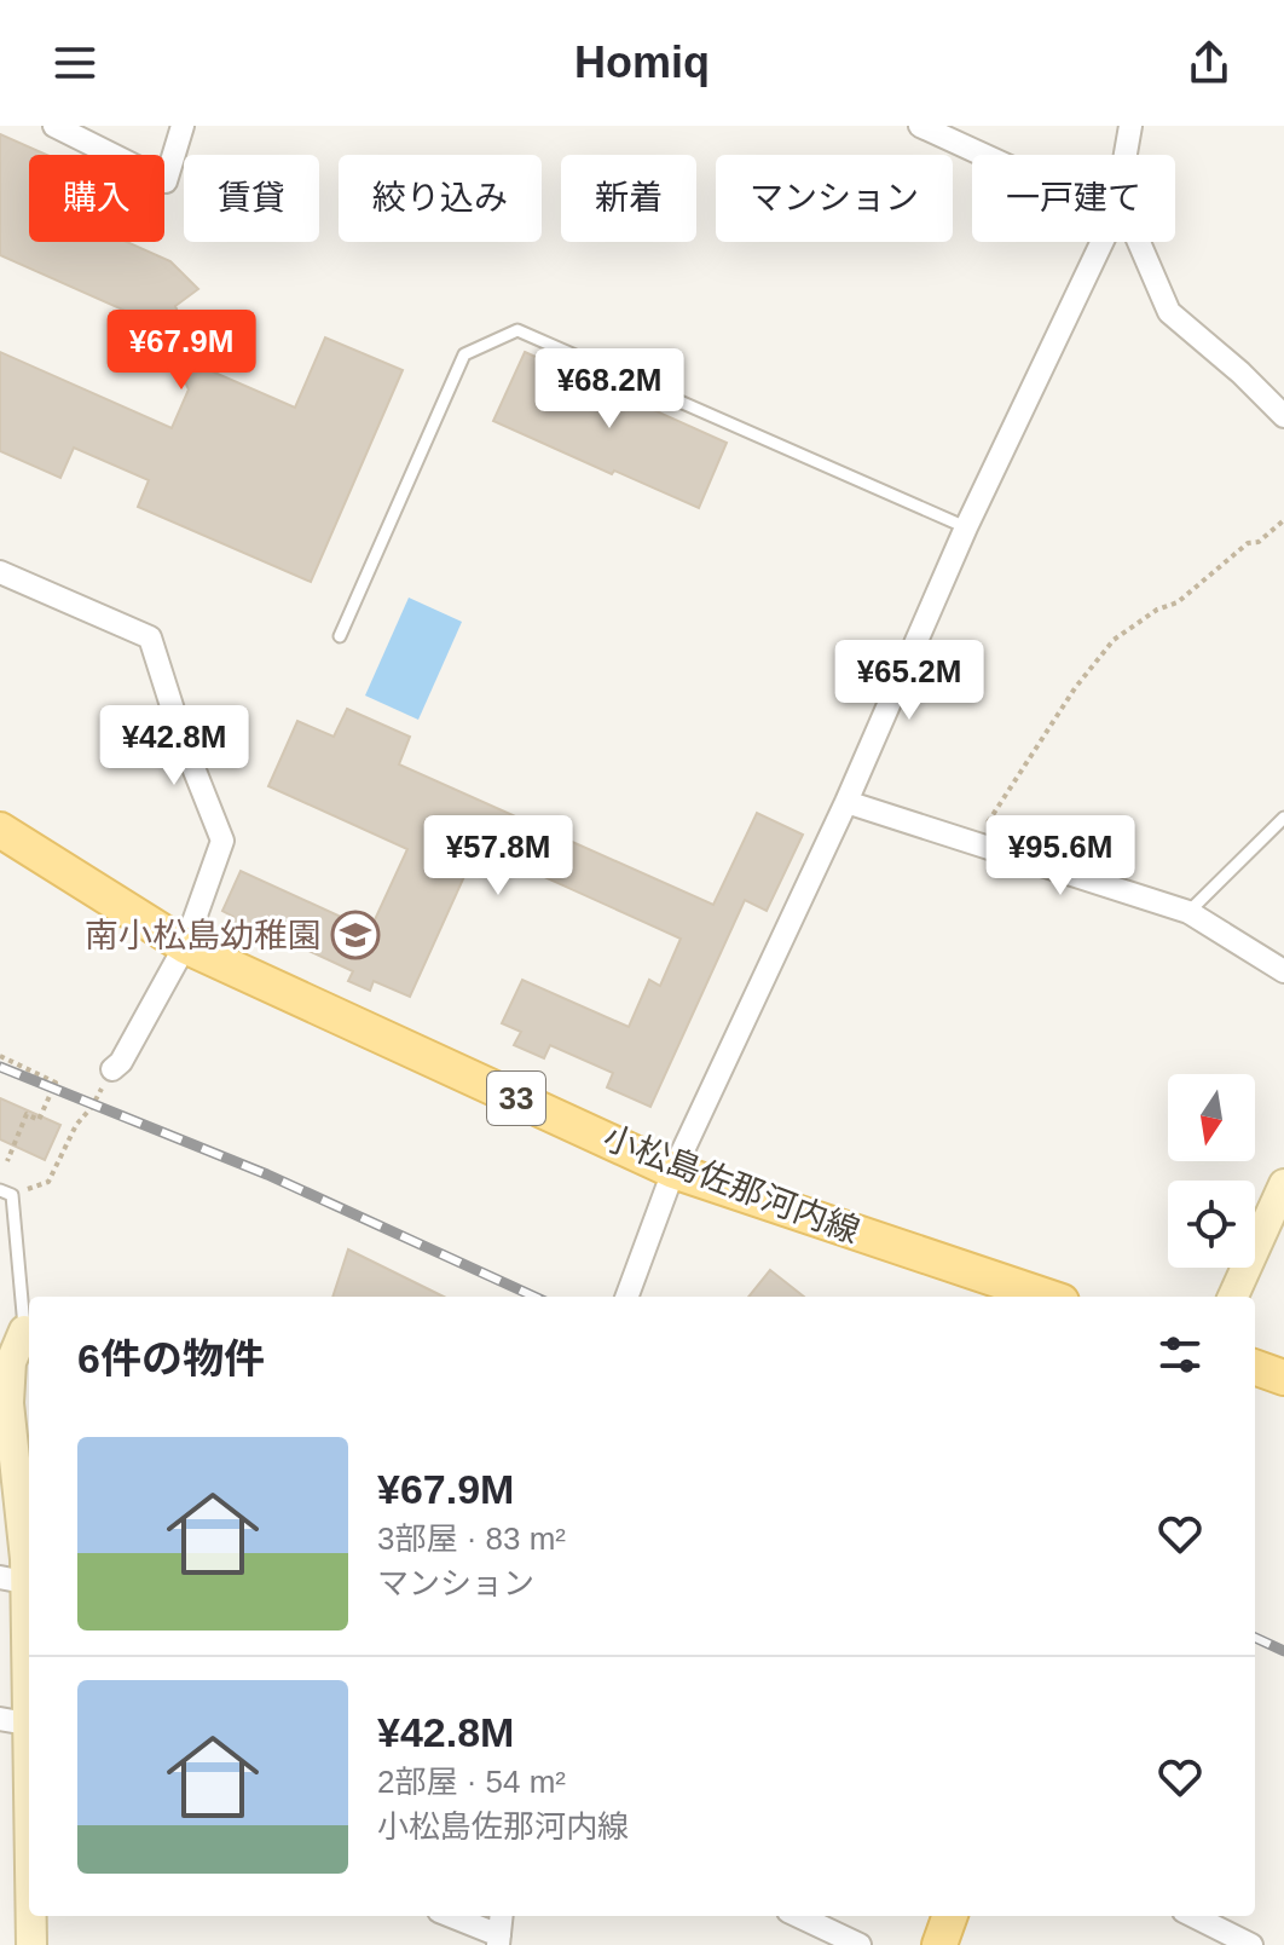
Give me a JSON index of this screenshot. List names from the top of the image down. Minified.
{"streets":{"main road":["33","小松島佐那河内線"]},"places":{"school or university":["南小松島幼稚園"]},"north":"bottom","page":{"header":"Homiq","chip":["購入","賃貸","絞り込み","新着","マンション","一戸建て"],"price":["¥67.9M","¥68.2M","¥65.2M","¥42.8M","¥57.8M","¥95.6M"],"heading":"6件の物件","list":[{"name":"¥67.9M","note":"3部屋 · 83 m² · マンション"},{"name":"¥42.8M","note":"2部屋 · 54 m² · 小松島佐那河内線"}]}}
